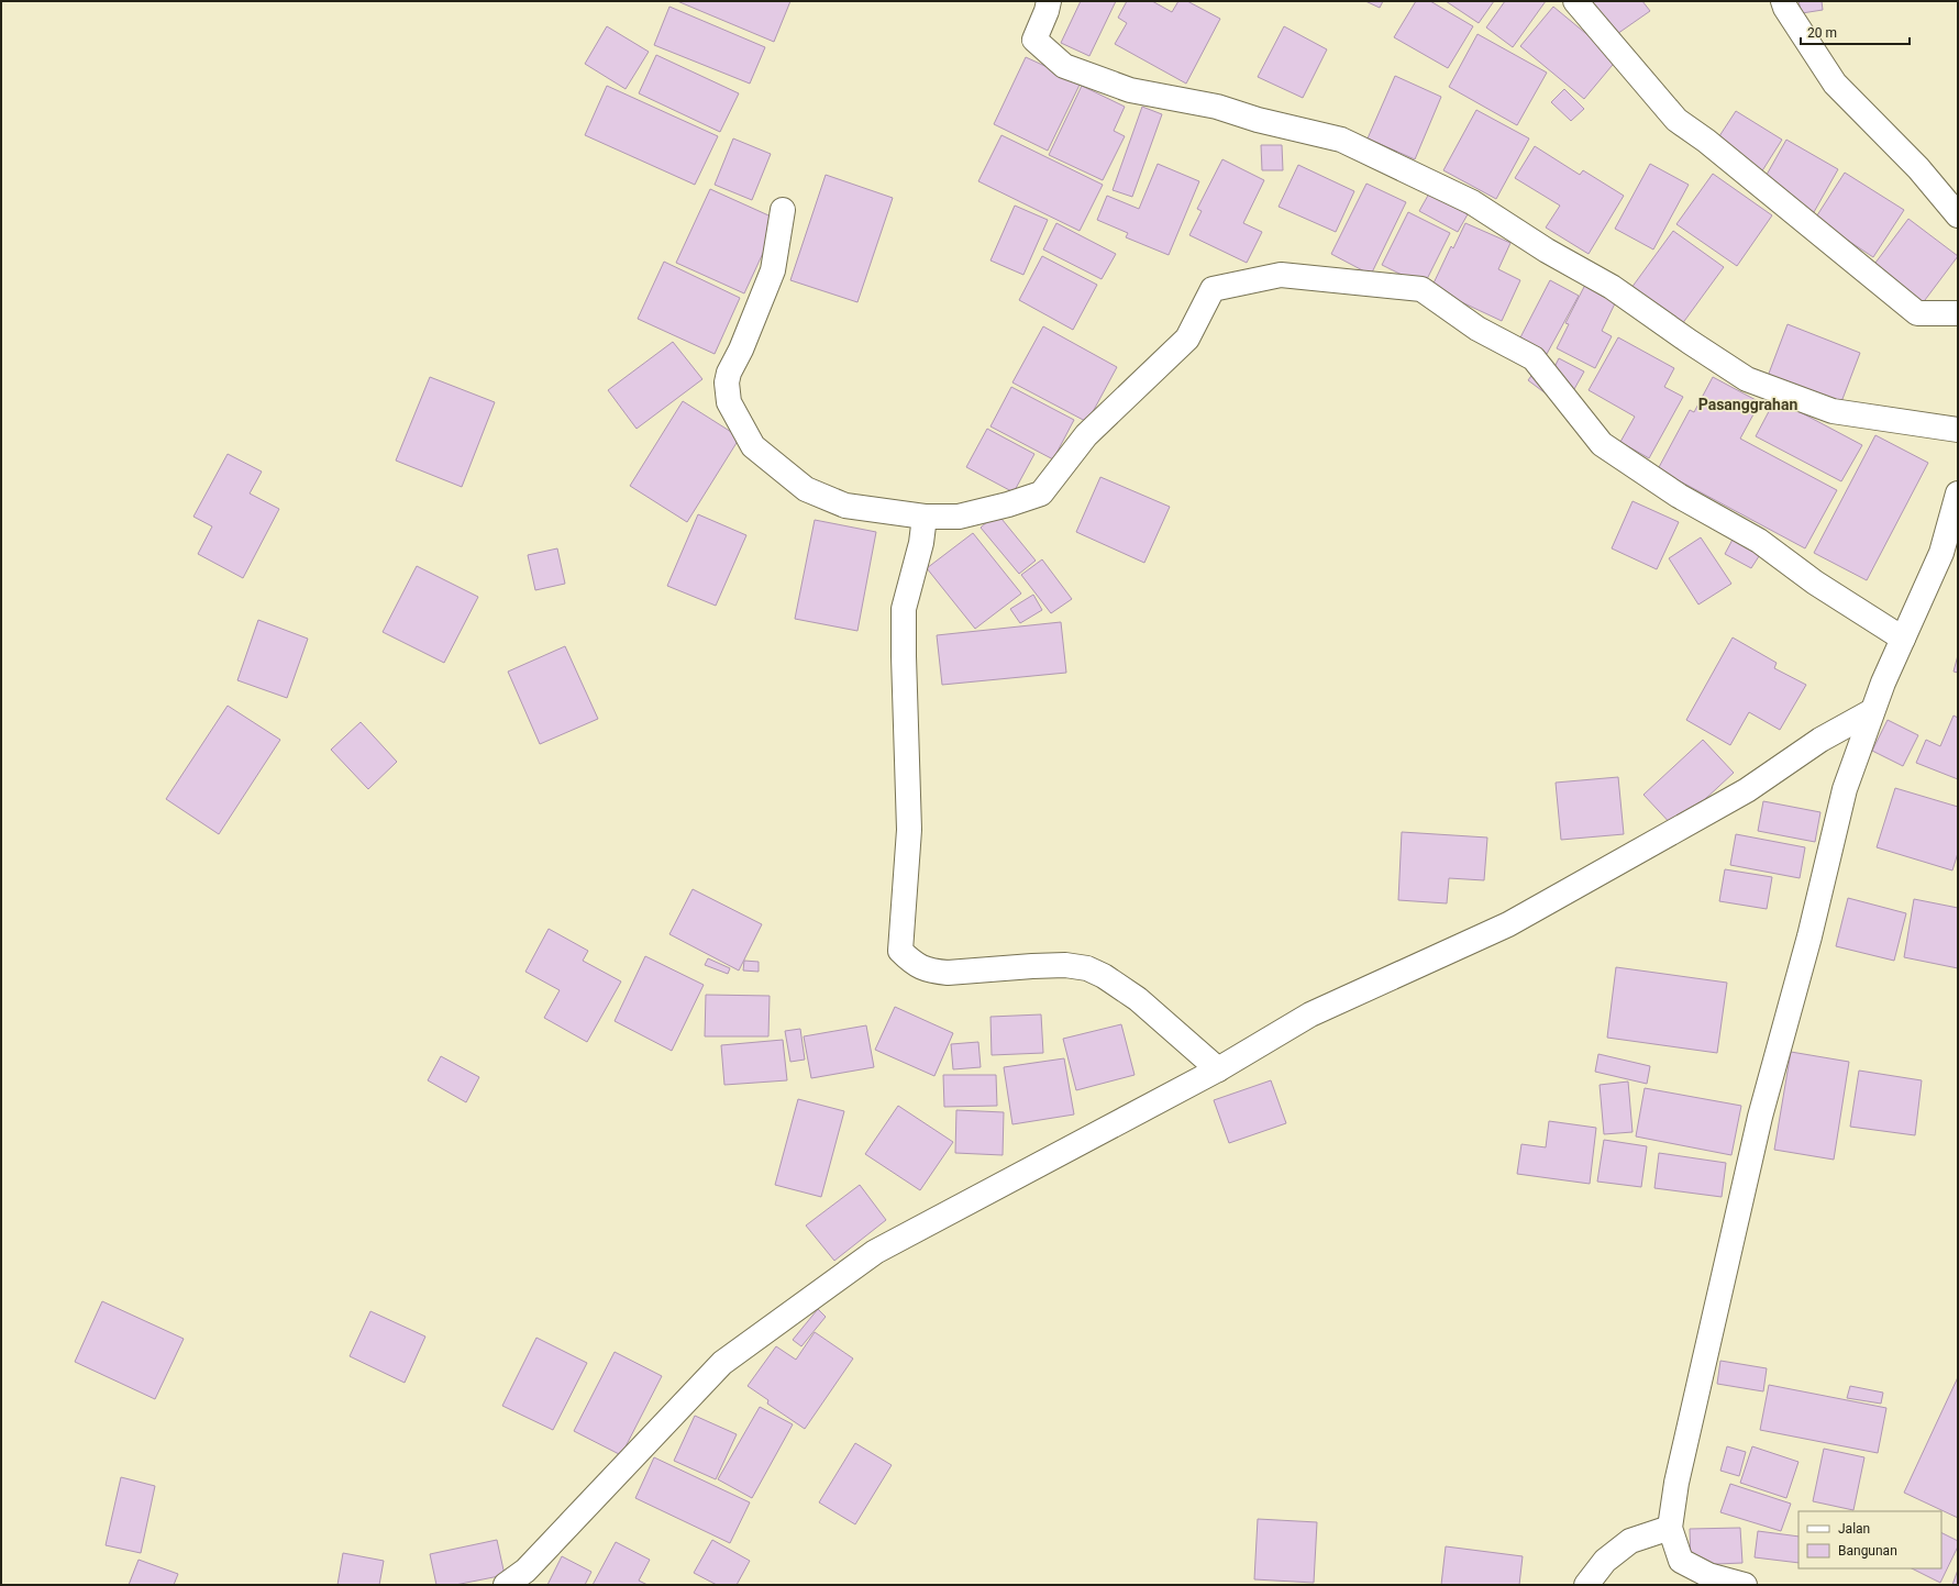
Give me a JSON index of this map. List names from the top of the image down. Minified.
{"districts":["Pasanggrahan"],"legend":["Jalan","Bangunan"],"scale_bar":"20 m"}
